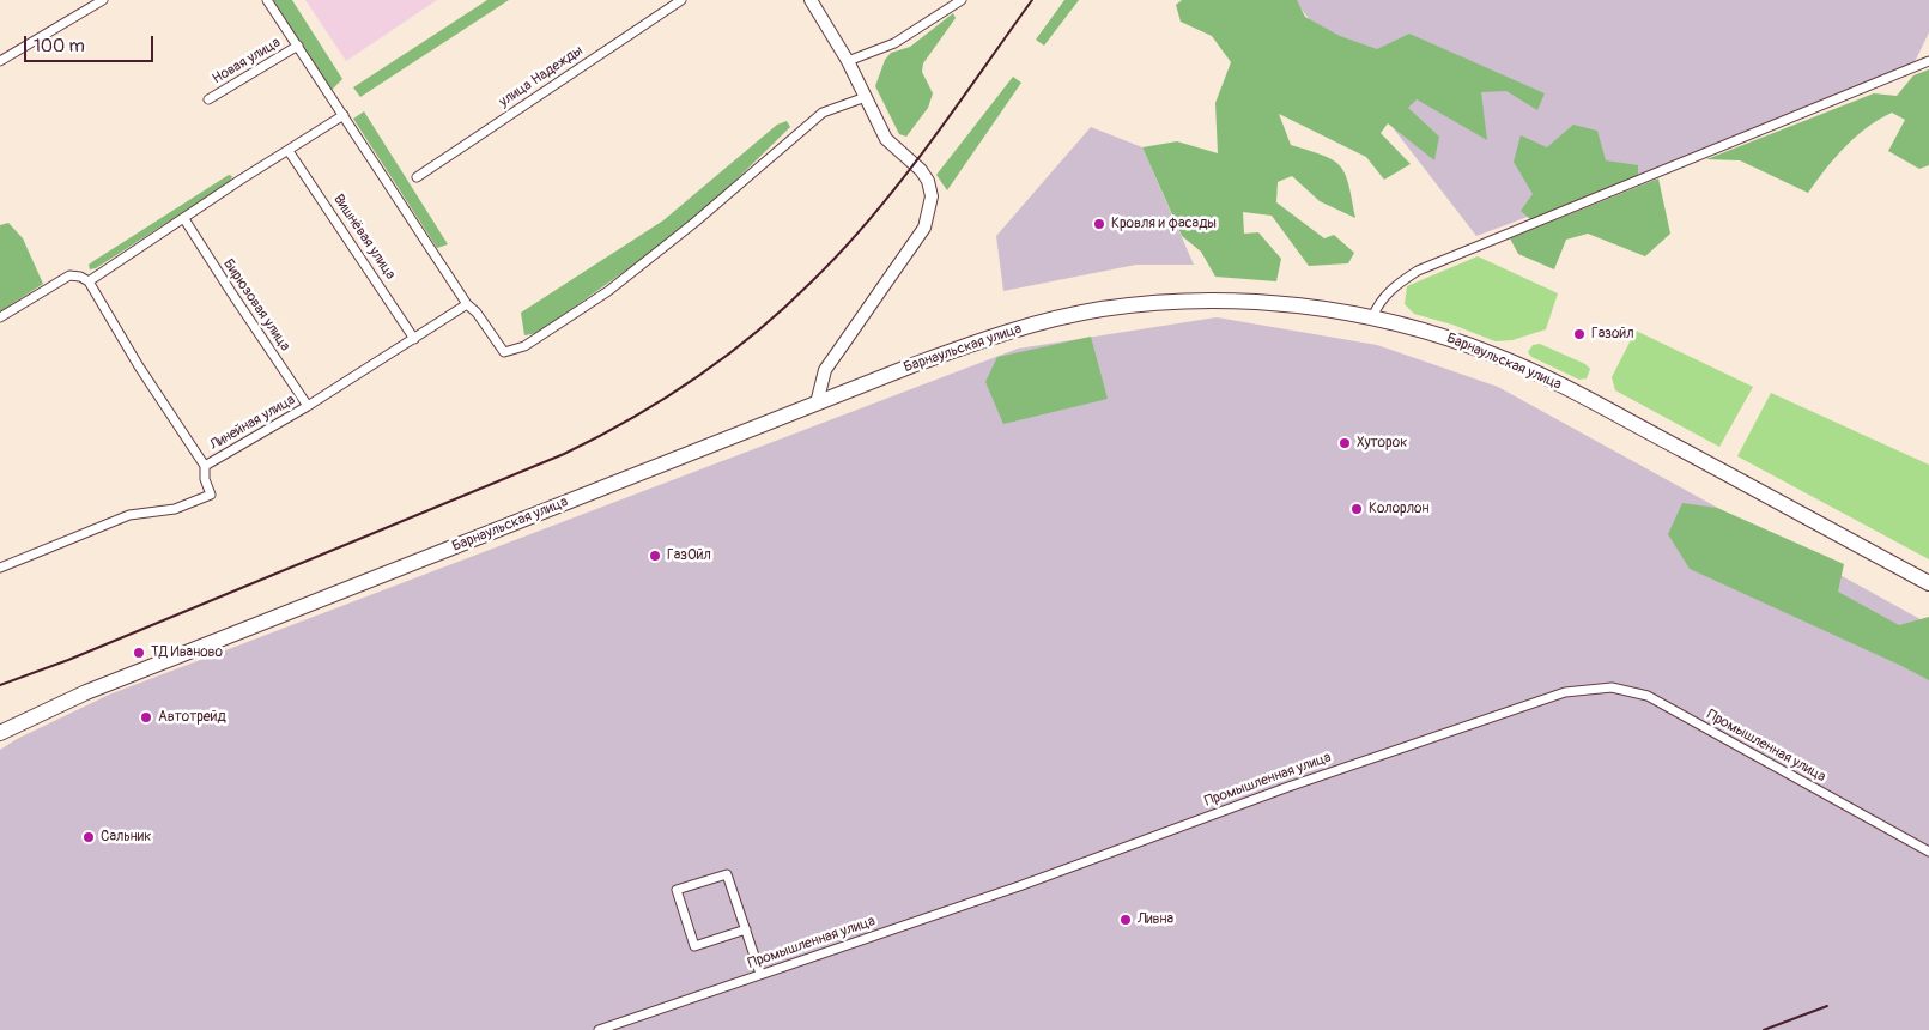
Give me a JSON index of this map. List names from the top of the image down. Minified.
{"streets":{"highway":["Барнаульская улица"],"street":["Новая улица","улица Надежды","Вишнёвая улица","Бирюзовая улица","Линейная улица","Промышленная улица"]},"crossings":[["Вишнёвая улица","Линейная улица"],["Бирюзовая улица","Линейная улица"]],"places":["Кровля и фасады","Газойл","Хуторок","Колорлон","ГазОйл","ТД Иваново","Автотрейд","Сальник","Ливна"],"scale_bar":"100 m"}
